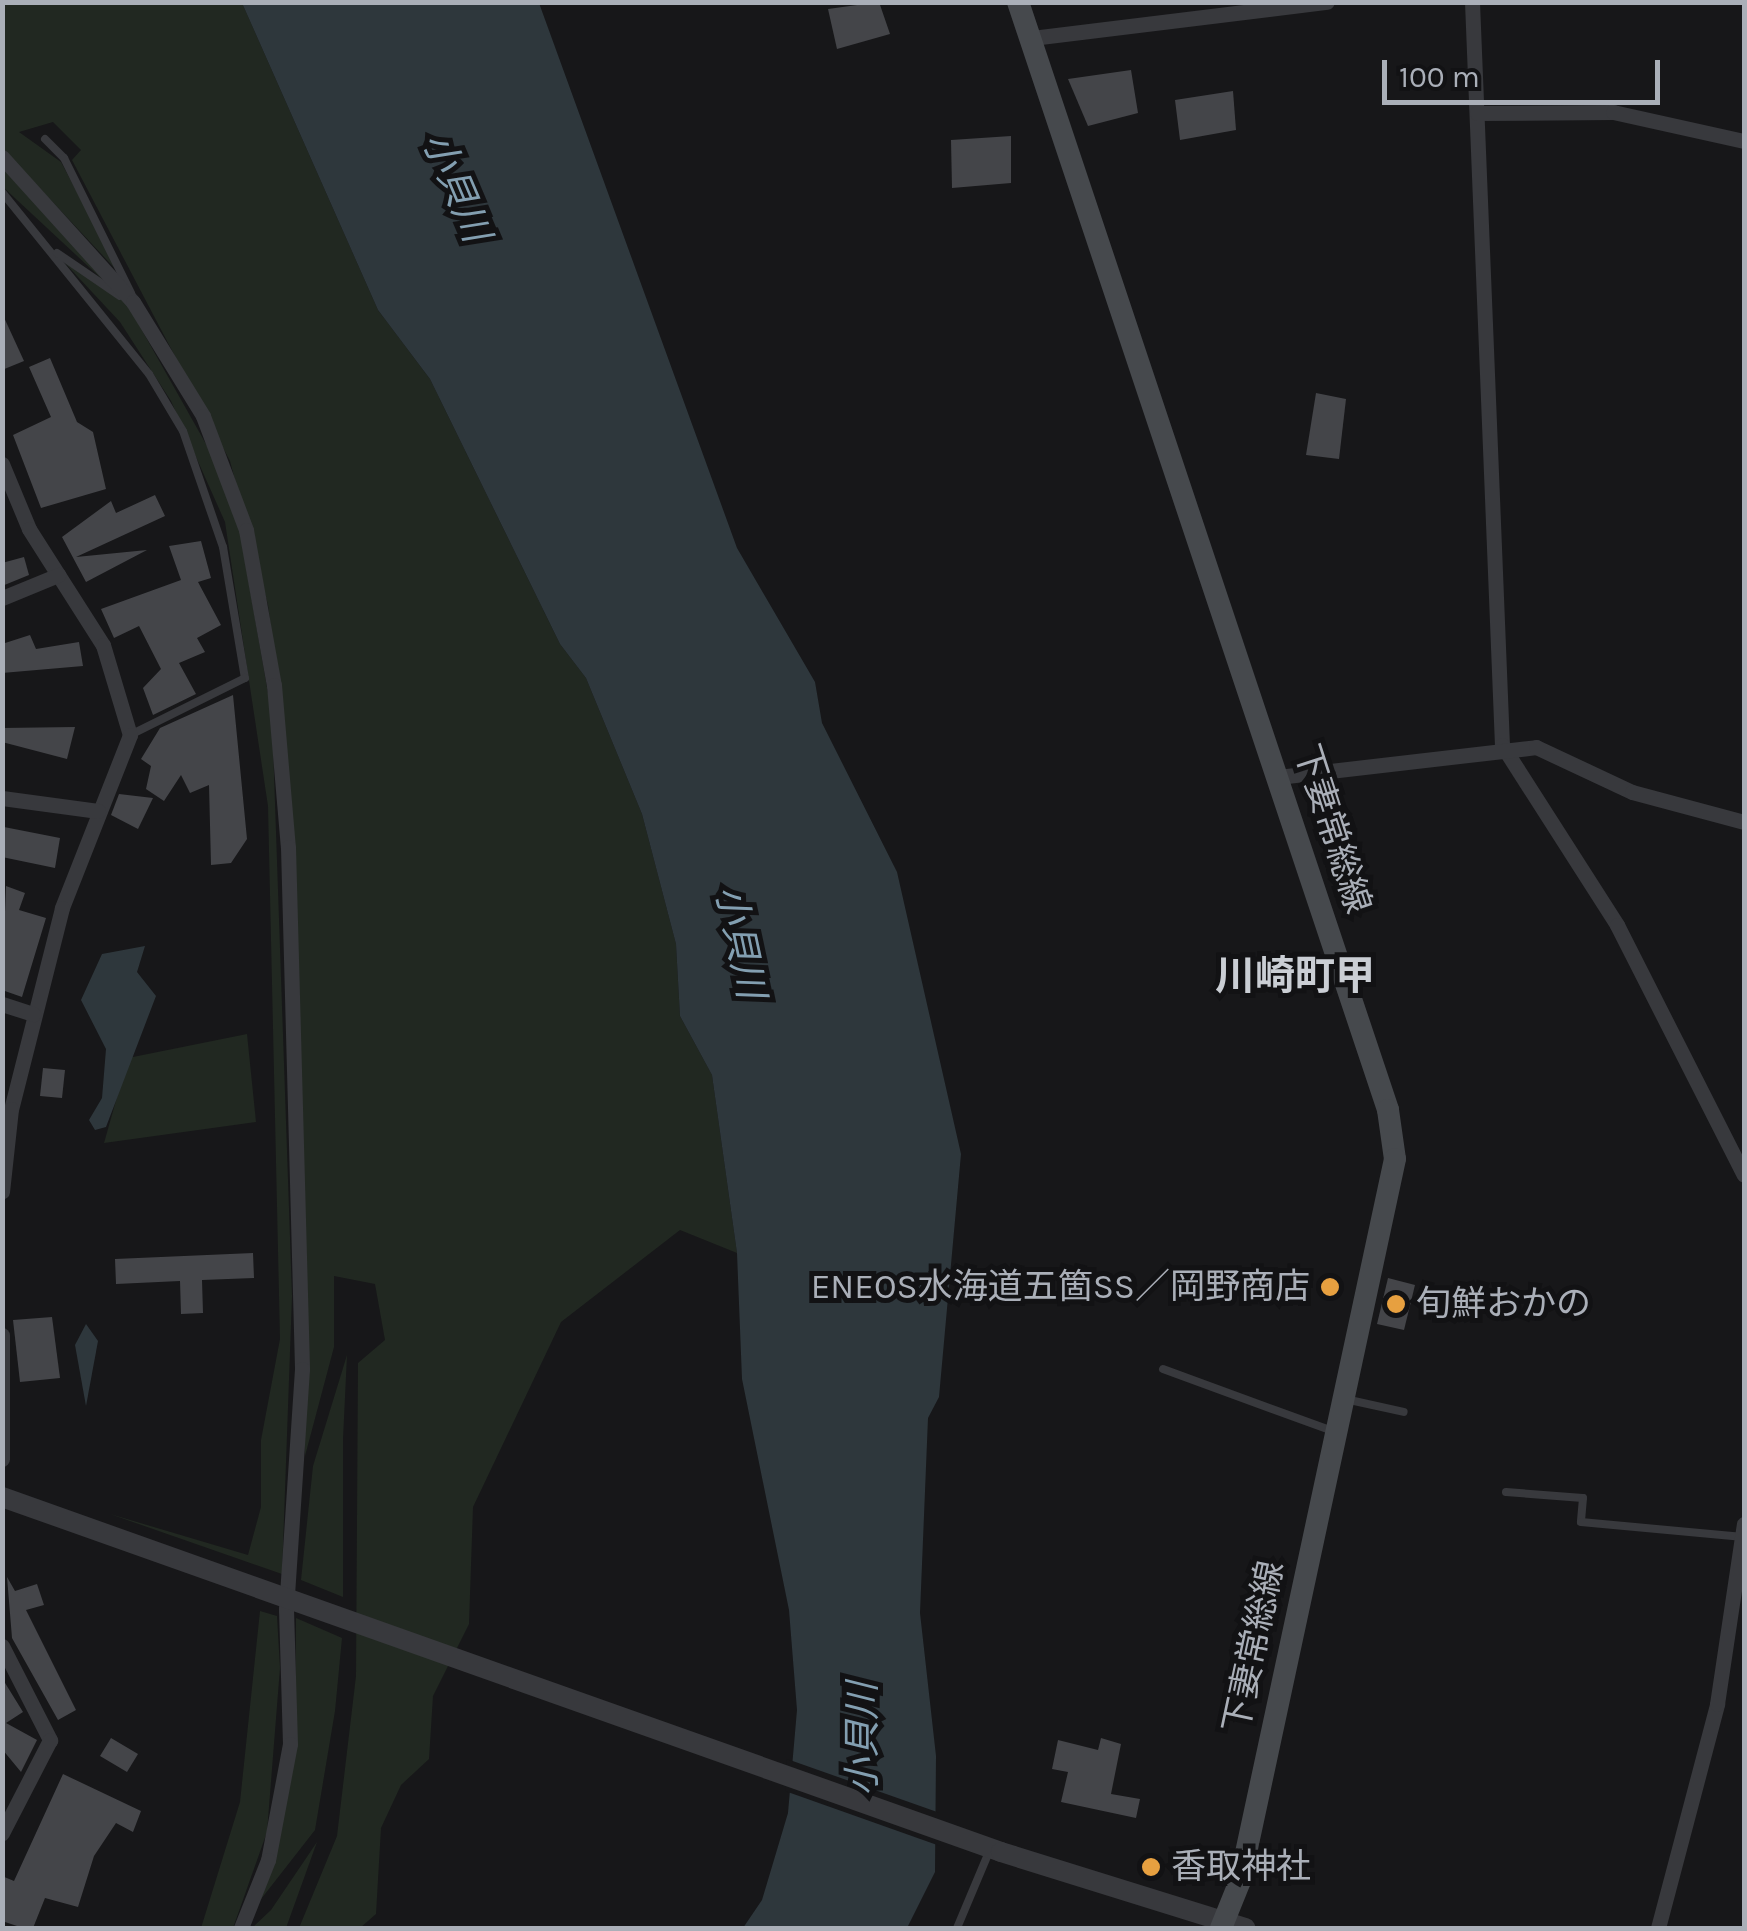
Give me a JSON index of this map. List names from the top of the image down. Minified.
{"streets":{"main road":["下妻常総線"]},"districts":["川崎町甲"],"water":["小貝川"],"places":["ENEOS水海道五箇SS／岡野商店","旬鮮おかの","香取神社"],"scale_bar":"100 m"}
